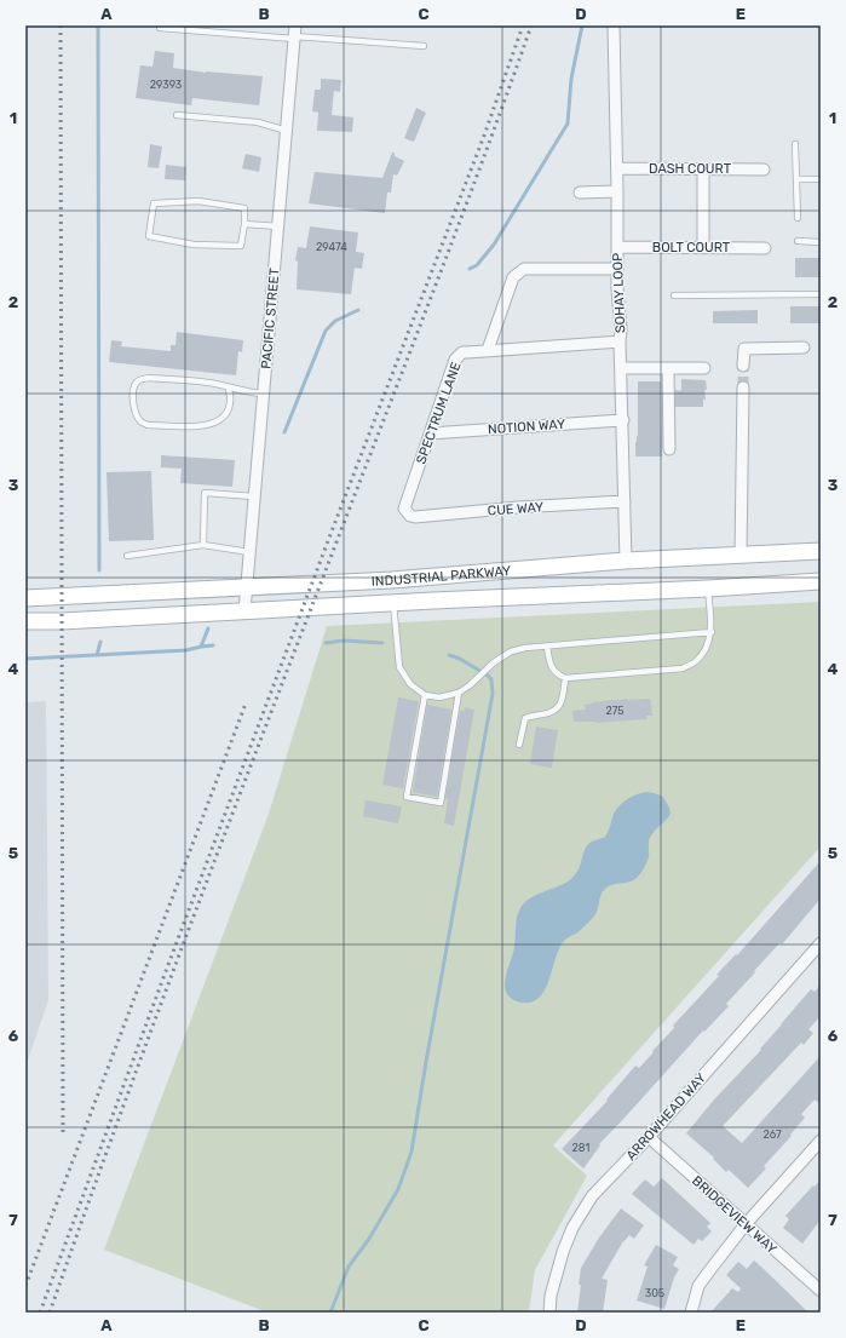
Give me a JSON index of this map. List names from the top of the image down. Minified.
{"streets":{"main road":["INDUSTRIAL PARKWAY"],"street":["DASH COURT","BOLT COURT","SOHAY LOOP","PACIFIC STREET","SPECTRUM LANE","NOTION WAY","CUE WAY","ARROWHEAD WAY","BRIDGEVIEW WAY"]},"crossings":[["DASH COURT","SOHAY LOOP"],["BOLT COURT","SOHAY LOOP"],["SOHAY LOOP","SPECTRUM LANE"],["SOHAY LOOP","NOTION WAY"],["SOHAY LOOP","CUE WAY"],["SOHAY LOOP","INDUSTRIAL PARKWAY"],["PACIFIC STREET","INDUSTRIAL PARKWAY"],["SPECTRUM LANE","NOTION WAY"],["SPECTRUM LANE","CUE WAY"],["ARROWHEAD WAY","BRIDGEVIEW WAY"]],"house_numbers":["29393","29474","275","267","281","305"],"grid":{"columns":["A","B","C","D","E"],"rows":["1","2","3","4","5","6","7"]}}
